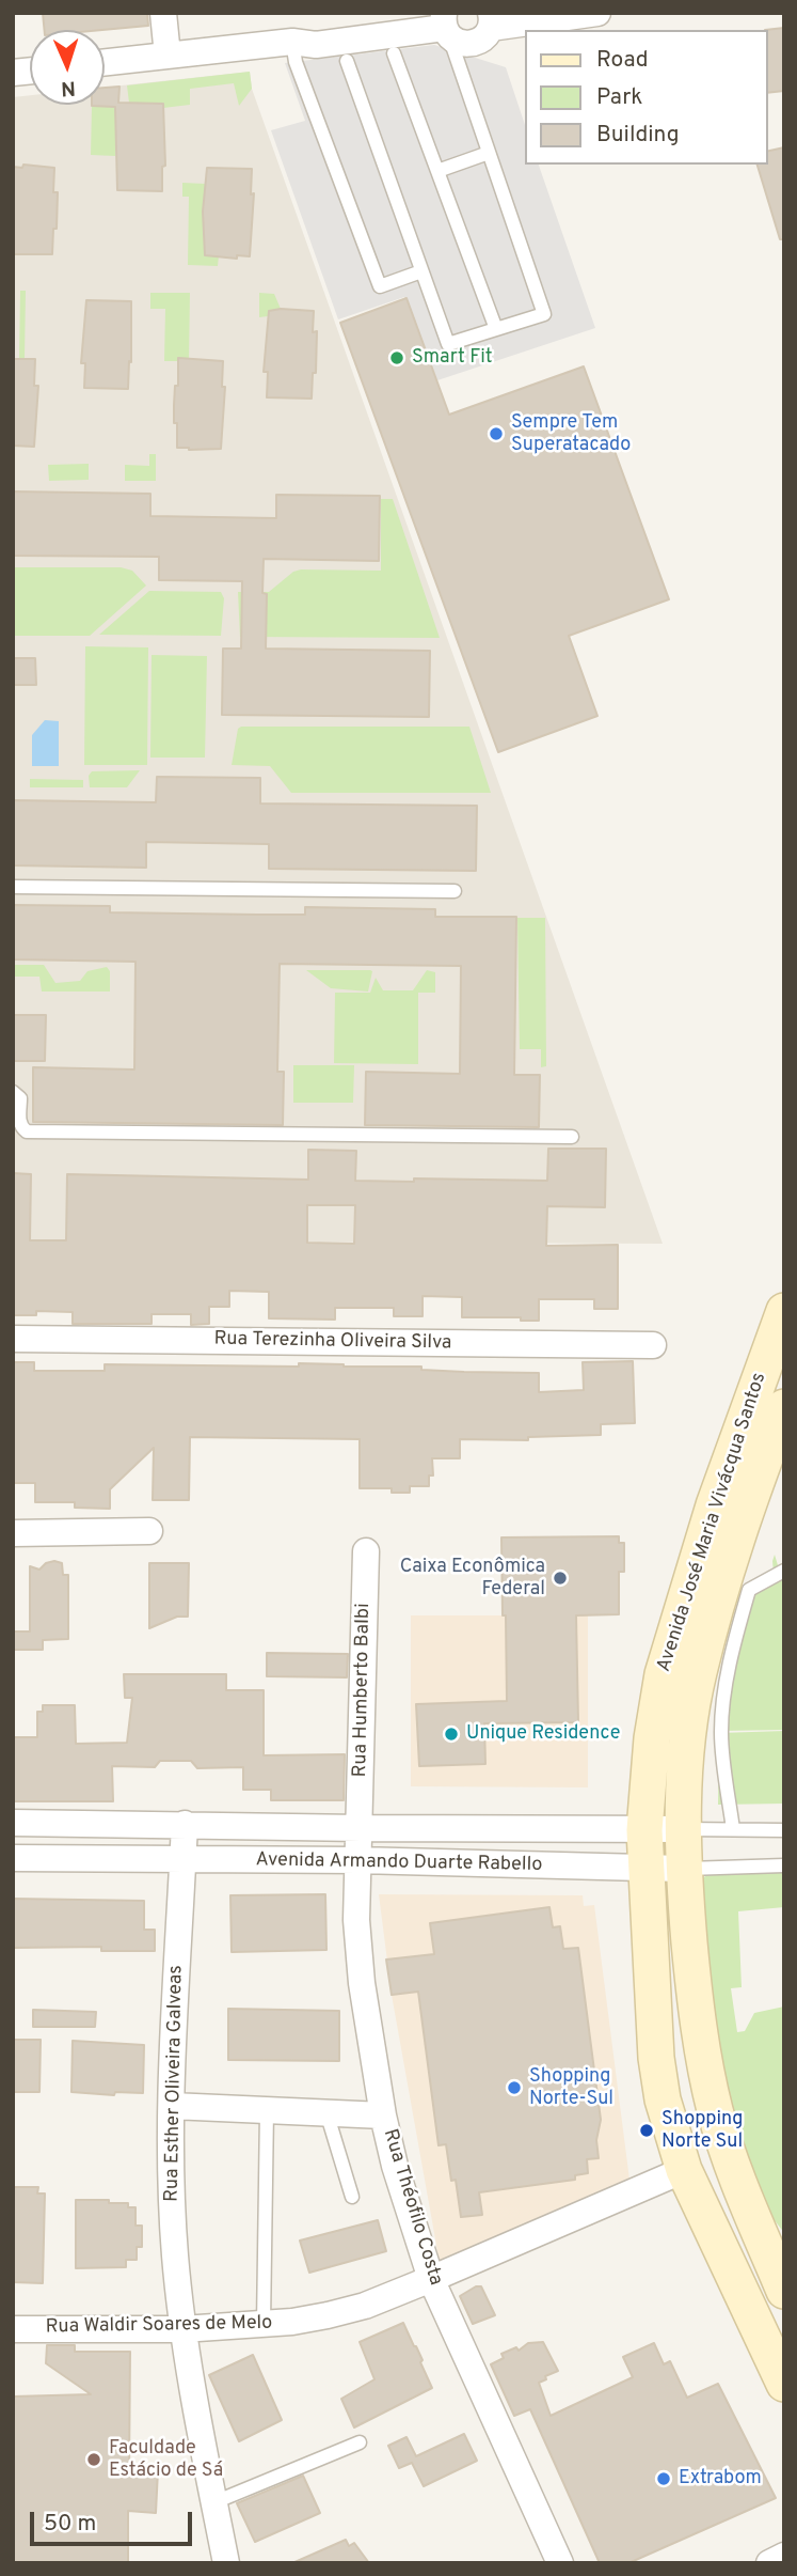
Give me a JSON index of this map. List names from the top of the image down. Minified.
{"streets":{"main road":["Avenida José Maria Vivácqua Santos"],"street":["Rua Terezinha Oliveira Silva","Rua Humberto Balbi","Avenida Armando Duarte Rabello","Rua Esther Oliveira Galveas","Rua Théofilo Costa","Rua Waldir Soares de Melo"]},"crossings":[["Avenida José Maria Vivácqua Santos","Avenida Armando Duarte Rabello"],["Avenida José Maria Vivácqua Santos","Rua Waldir Soares de Melo"],["Rua Humberto Balbi","Avenida Armando Duarte Rabello"],["Rua Humberto Balbi","Rua Théofilo Costa"],["Avenida Armando Duarte Rabello","Rua Esther Oliveira Galveas"],["Avenida Armando Duarte Rabello","Rua Théofilo Costa"],["Rua Esther Oliveira Galveas","Rua Waldir Soares de Melo"],["Rua Théofilo Costa","Rua Waldir Soares de Melo"]],"places":["Smart Fit","Sempre Tem Superatacado","Caixa Econômica Federal","Unique Residence","Shopping Norte-Sul","Shopping Norte Sul","Faculdade Estácio de Sá","Extrabom"],"legend":["Road","Park","Building"],"scale_bar":"50 m","north":"bottom"}
